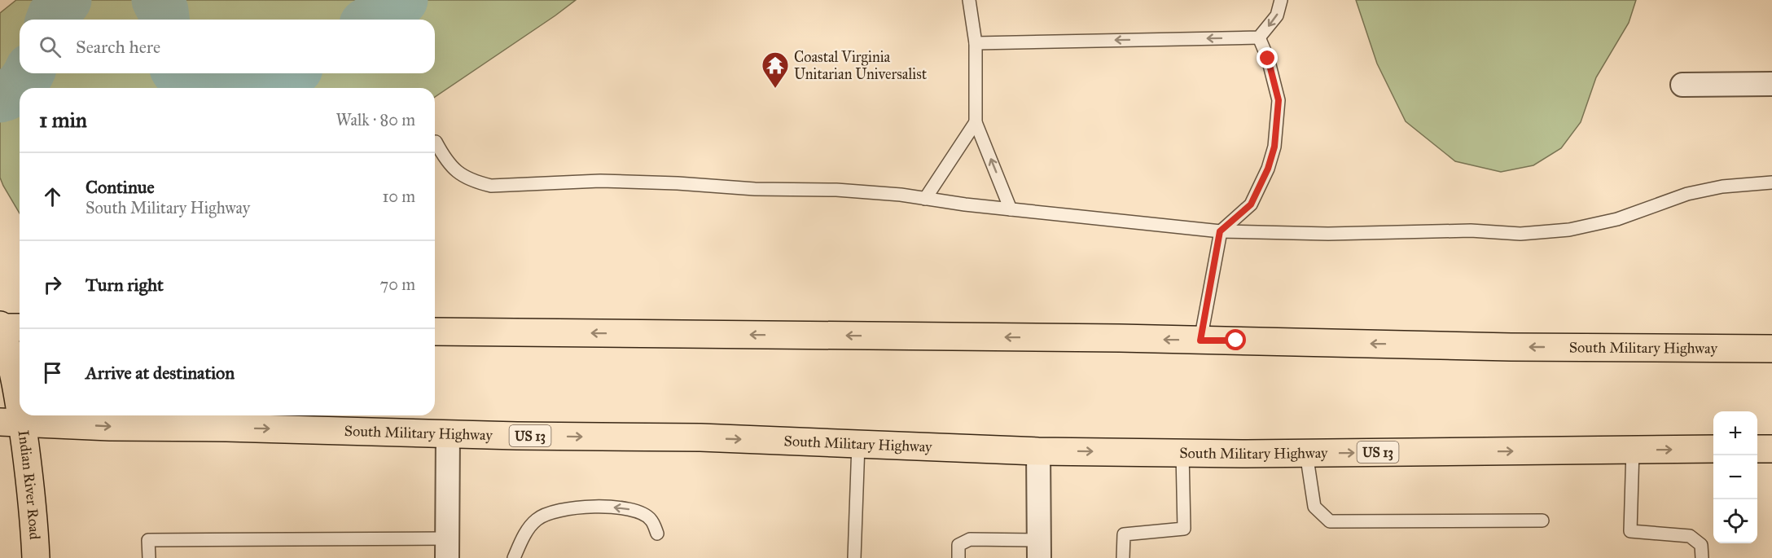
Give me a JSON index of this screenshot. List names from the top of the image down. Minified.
{"streets":{"main road":["South Military Highway","US 13","Indian River Road"]},"crossings":[["South Military Highway","Indian River Road"]],"places":{"temple":["Coastal Virginia Unitarian Universalist"]},"page":{"search":"Search here","heading":["1 min","Walk · 80 m"],"list":[["Continue","South Military Highway","10 m"],["Turn right","70 m"],"Arrive at destination"],"map_buttons":["+","−"]}}
